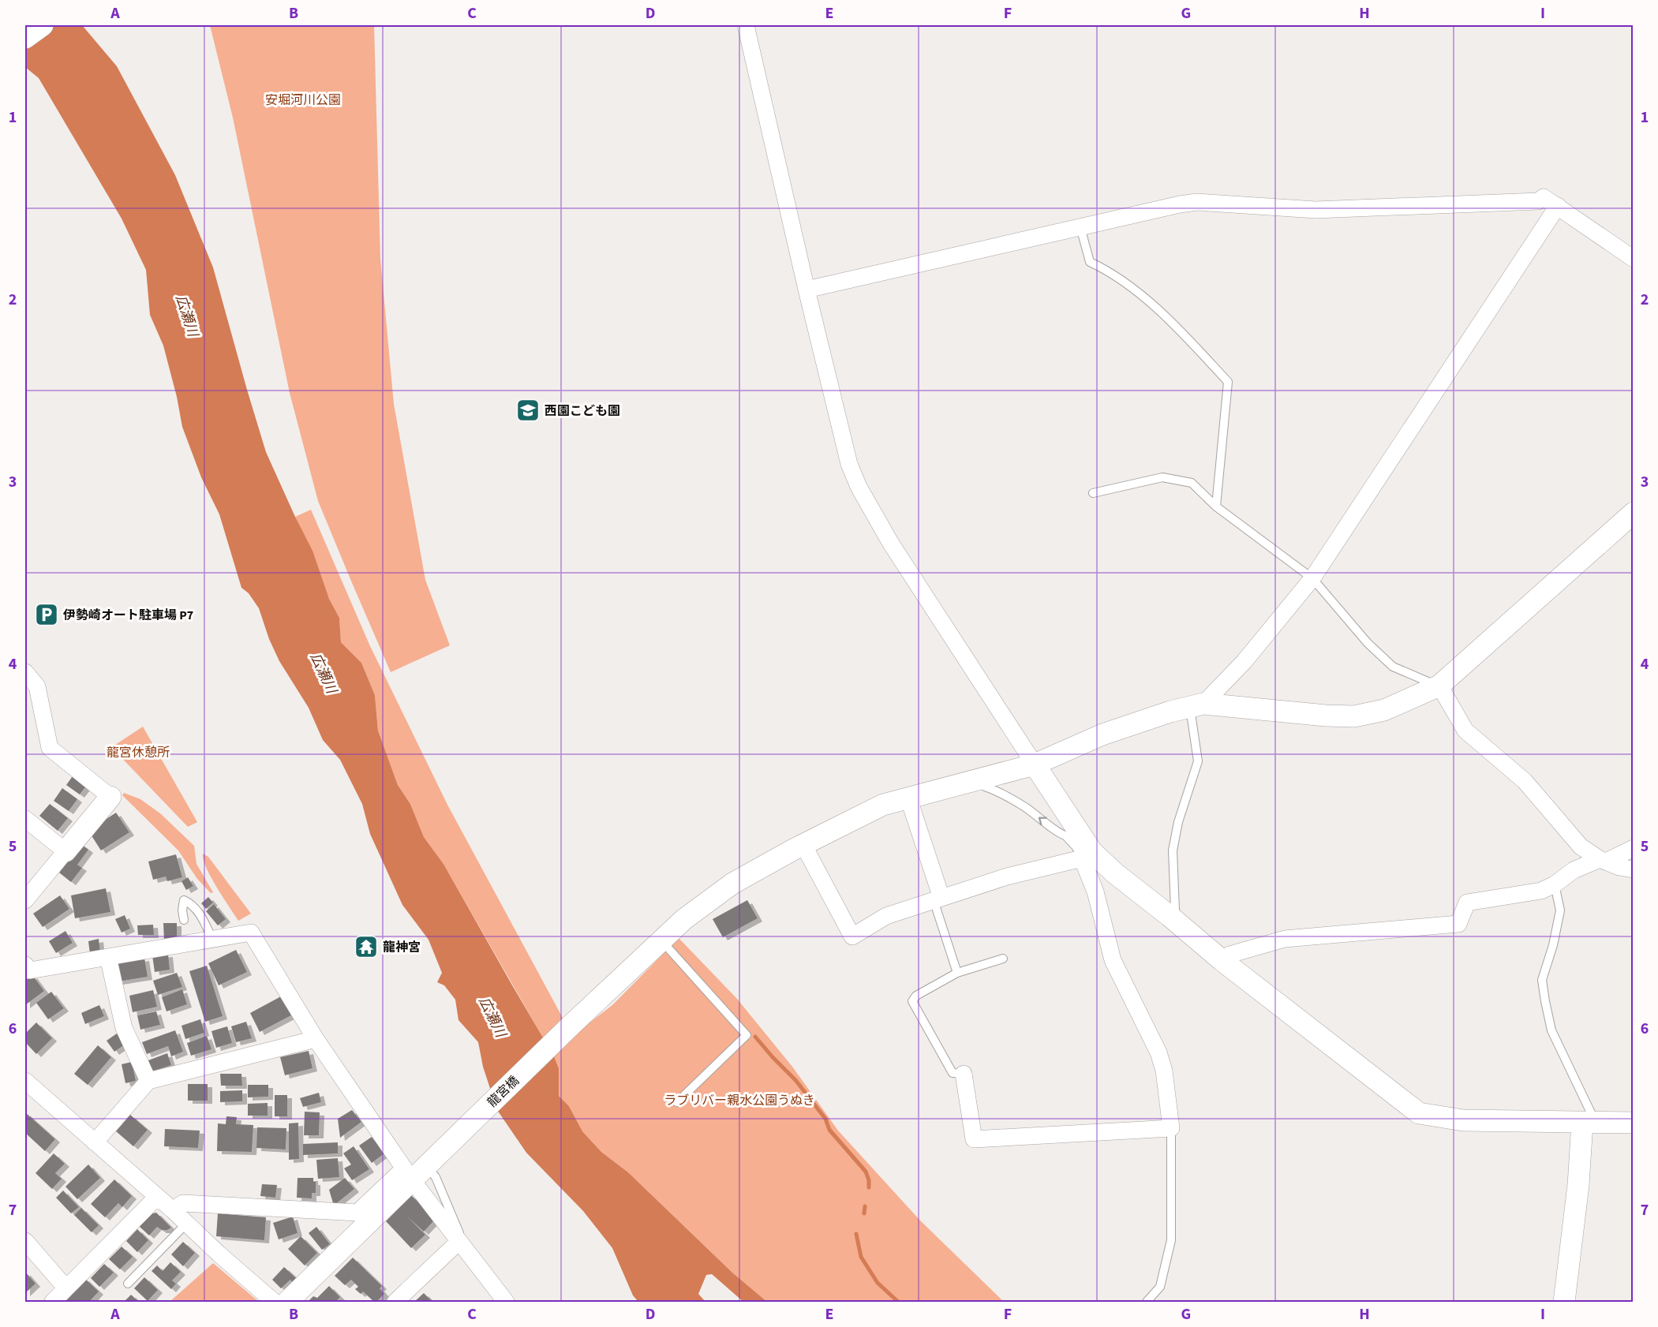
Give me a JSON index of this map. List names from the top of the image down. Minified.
{"streets":{"street":["龍宮橋"]},"water":["広瀬川"],"parks":["安堀河川公園","龍宮休憩所","ラブリバー親水公園うぬき"],"places":{"school or university":["西園こども園"],"parking":["伊勢崎オート駐車場 P7"],"temple":["龍神宮"]},"grid":{"columns":["A","B","C","D","E","F","G","H","I"],"rows":["1","2","3","4","5","6","7"]}}
